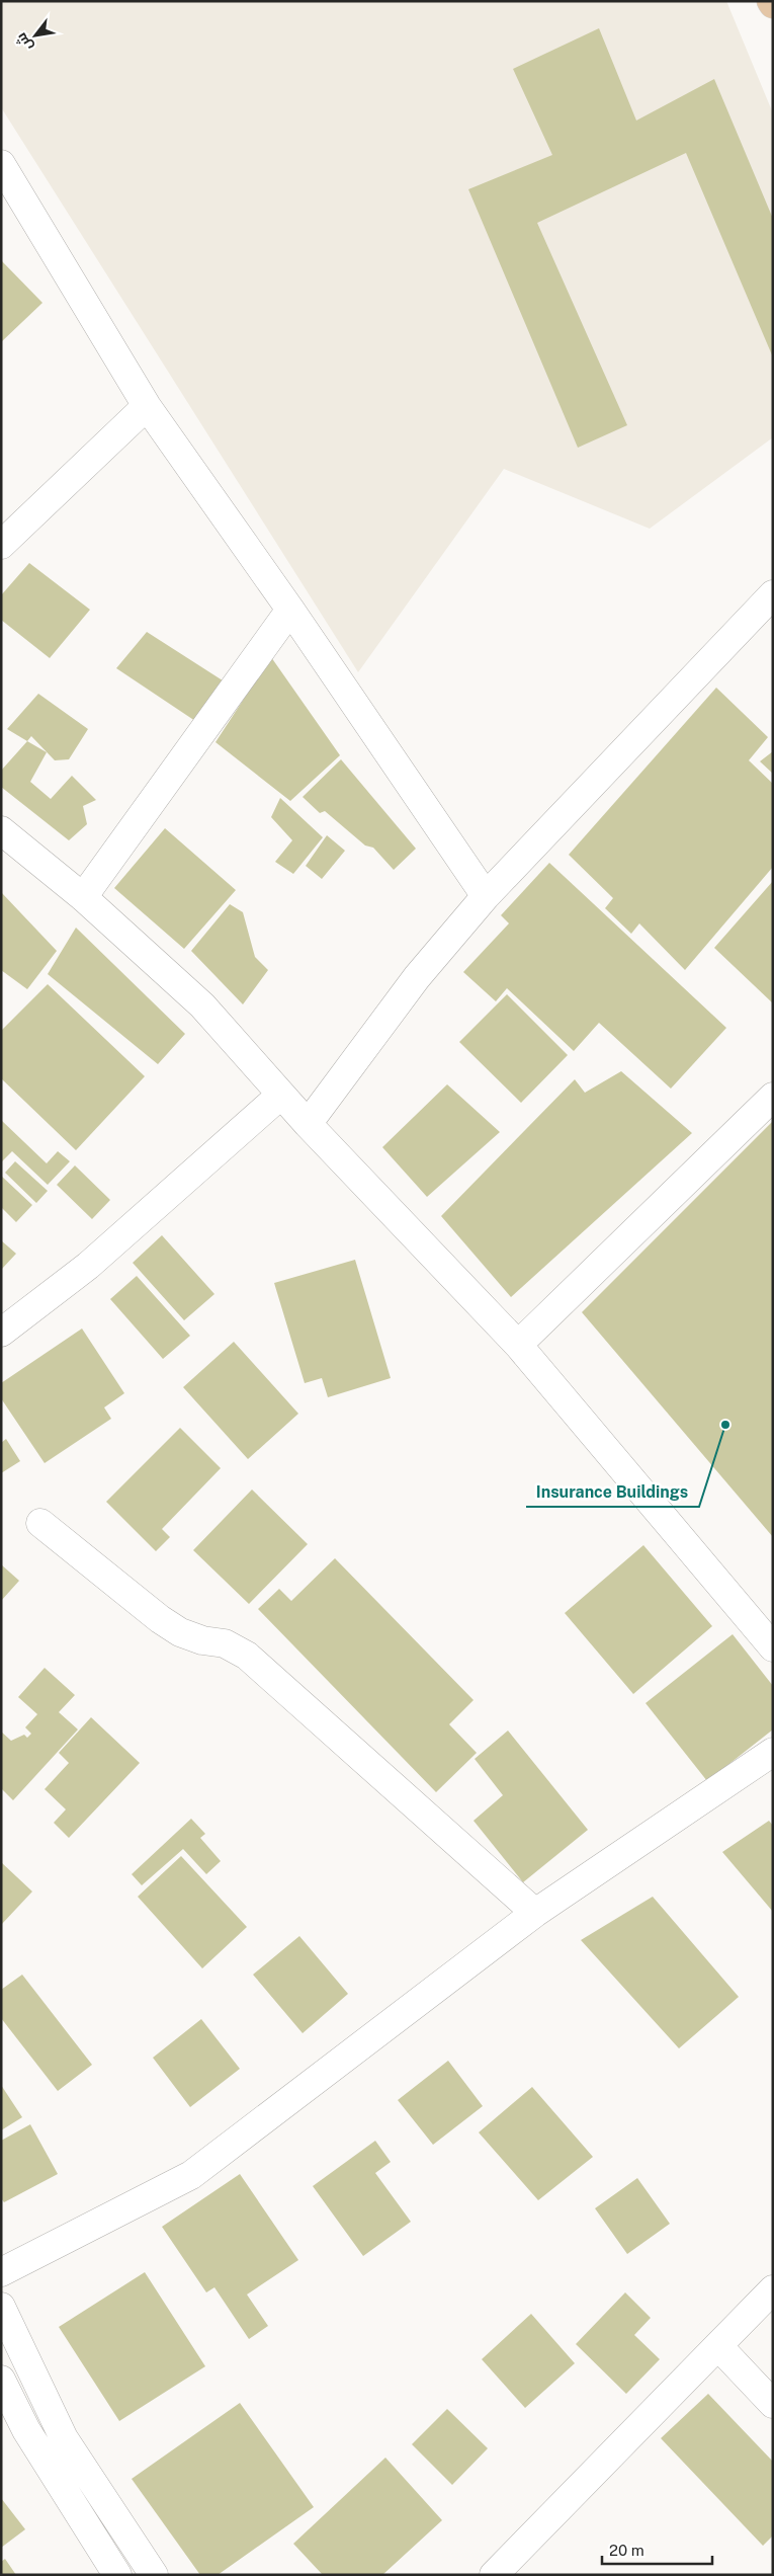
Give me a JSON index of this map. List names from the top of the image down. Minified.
{"places":["Insurance Buildings"],"scale_bar":"20 m","north":"bottom left"}
